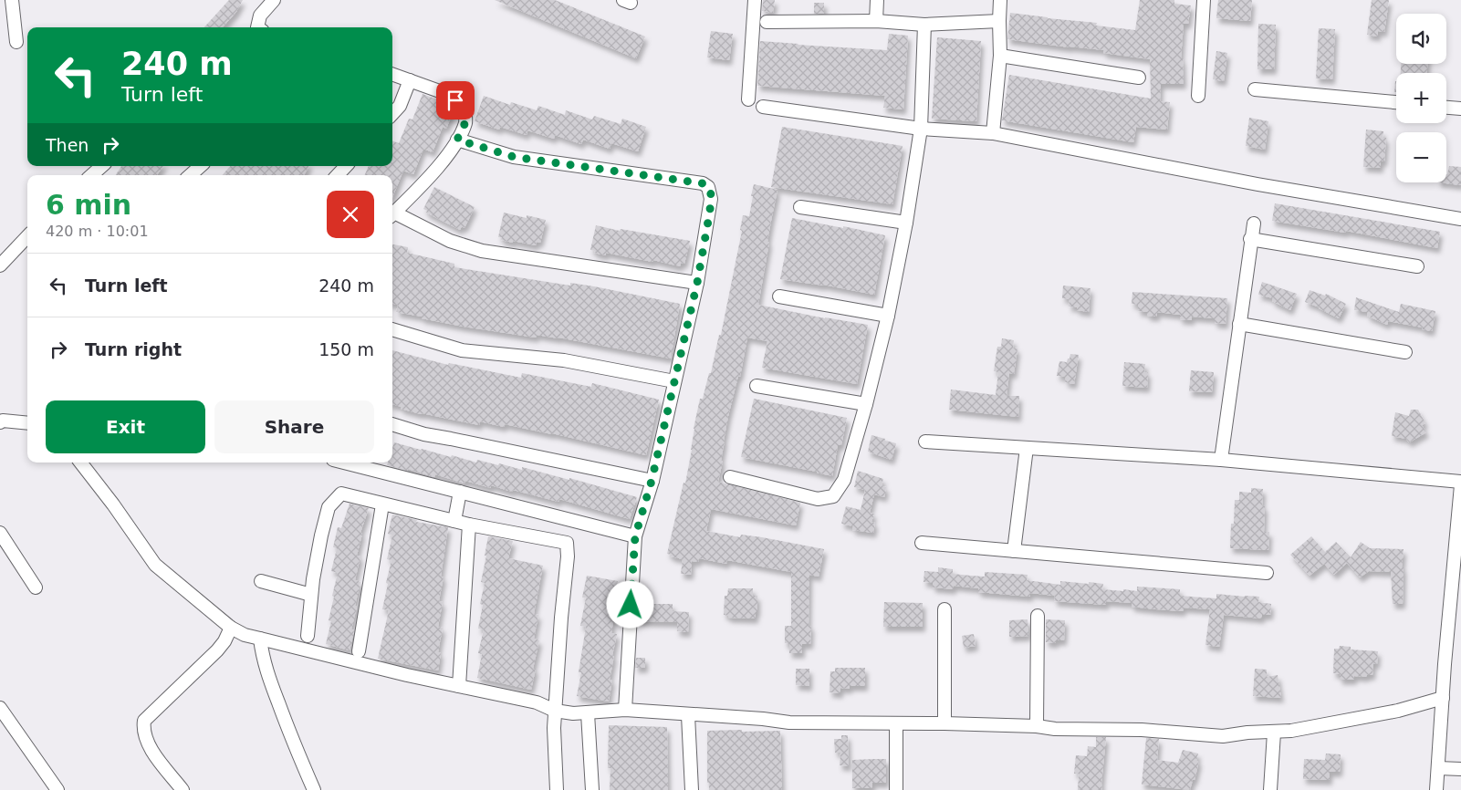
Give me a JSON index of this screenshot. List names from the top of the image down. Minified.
{"page":{"map_buttons":["+","−"],"turn":["240 m","Turn left"],"then":"Then","heading":["6 min","420 m · 10:01"],"list":[{"name":"Turn left","value":"240 m"},{"name":"Turn right","value":"150 m"}],"buttons":["Exit","Share"]}}
